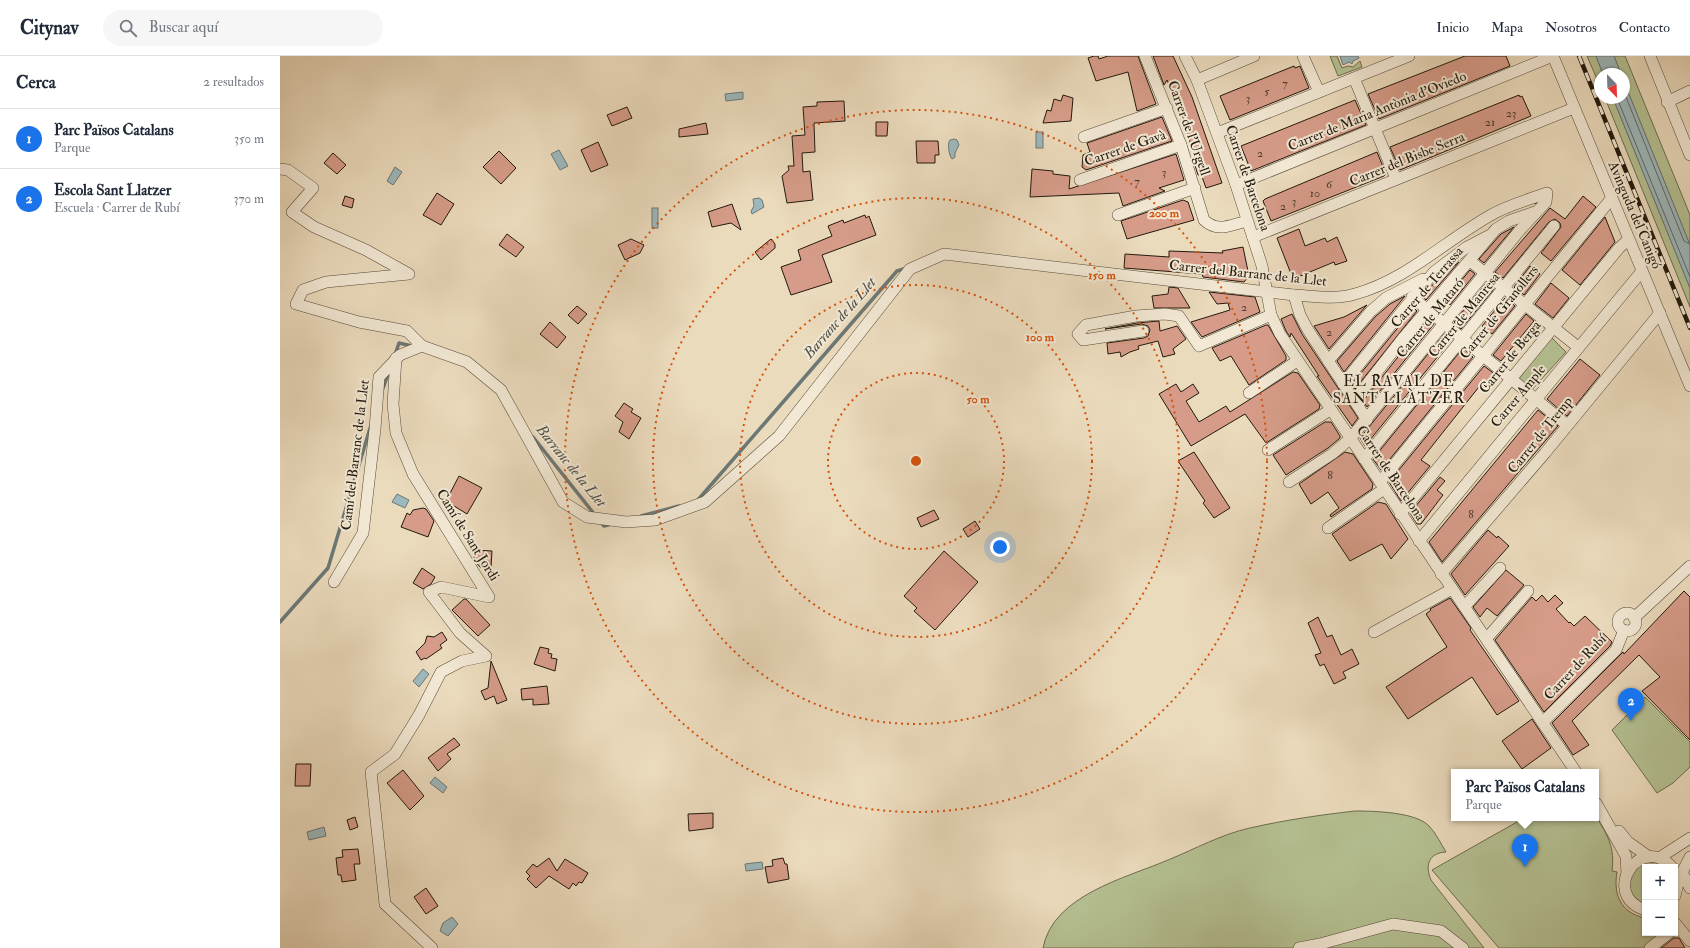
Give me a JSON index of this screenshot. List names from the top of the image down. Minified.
{"streets":{"street":["Carrer de Maria Antònia d'Oviedo","Carrer de l'Urgell","Carrer de Gavà","Carrer del Bisbe Serra","Carrer de Barcelona","Avinguda del Canigó","Carrer del Barranc de la Llet","Carrer de Terrassa","Carrer de Granollers","Carrer de Manresa","Carrer de Mataró","Carrer de Berga","Carrer Ample","Carrer de Tremp","Camí del Barranc de la Llet","Camí de Sant Jordi","Carrer de Rubí"]},"crossings":[["Carrer de Maria Antònia d'Oviedo","Carrer de Barcelona"],["Carrer de Maria Antònia d'Oviedo","Avinguda del Canigó"],["Carrer de l'Urgell","Carrer de Gavà"],["Carrer de l'Urgell","Carrer de Barcelona"],["Carrer del Bisbe Serra","Carrer de Barcelona"],["Carrer del Bisbe Serra","Avinguda del Canigó"],["Carrer de Barcelona","Carrer del Barranc de la Llet"],["Carrer de Barcelona","Carrer de Granollers"],["Carrer de Barcelona","Carrer de Manresa"],["Carrer de Barcelona","Carrer de Mataró"],["Carrer de Barcelona","Carrer de Berga"],["Carrer de Barcelona","Carrer Ample"],["Carrer de Barcelona","Carrer de Tremp"],["Carrer de Barcelona","Carrer de Rubí"],["Avinguda del Canigó","Carrer de Granollers"],["Avinguda del Canigó","Carrer de Berga"],["Avinguda del Canigó","Carrer Ample"],["Avinguda del Canigó","Carrer de Tremp"],["Carrer del Barranc de la Llet","Carrer de Mataró"],["Carrer del Barranc de la Llet","Camí del Barranc de la Llet"],["Carrer de Terrassa","Carrer de Mataró"],["Camí del Barranc de la Llet","Camí de Sant Jordi"]],"districts":["EL RAVAL DE SANT LLÀTZER"],"water":["Barranc de la Llet"],"house_numbers":["7","5","3","23","21","2","3","7","6","10","3","2","2","2","8","8"],"north":"bottom right","page":{"header":"Citynav","search":"Buscar aquí","nav":["Inicio","Mapa","Nosotros","Contacto"],"heading":["Cerca","2 resultados"],"list":[{"mark":"1","name":"Parc Països Catalans","note":"Parque","value":"350 m"},{"mark":"2","name":"Escola Sant Llatzer","note":"Escuela · Carrer de Rubí","value":"370 m"}],"pins":["2","1"],"popup":["Parc Països Catalans","Parque"],"map_buttons":["+","−"]},"rings":["200 m","150 m","100 m","50 m"]}
